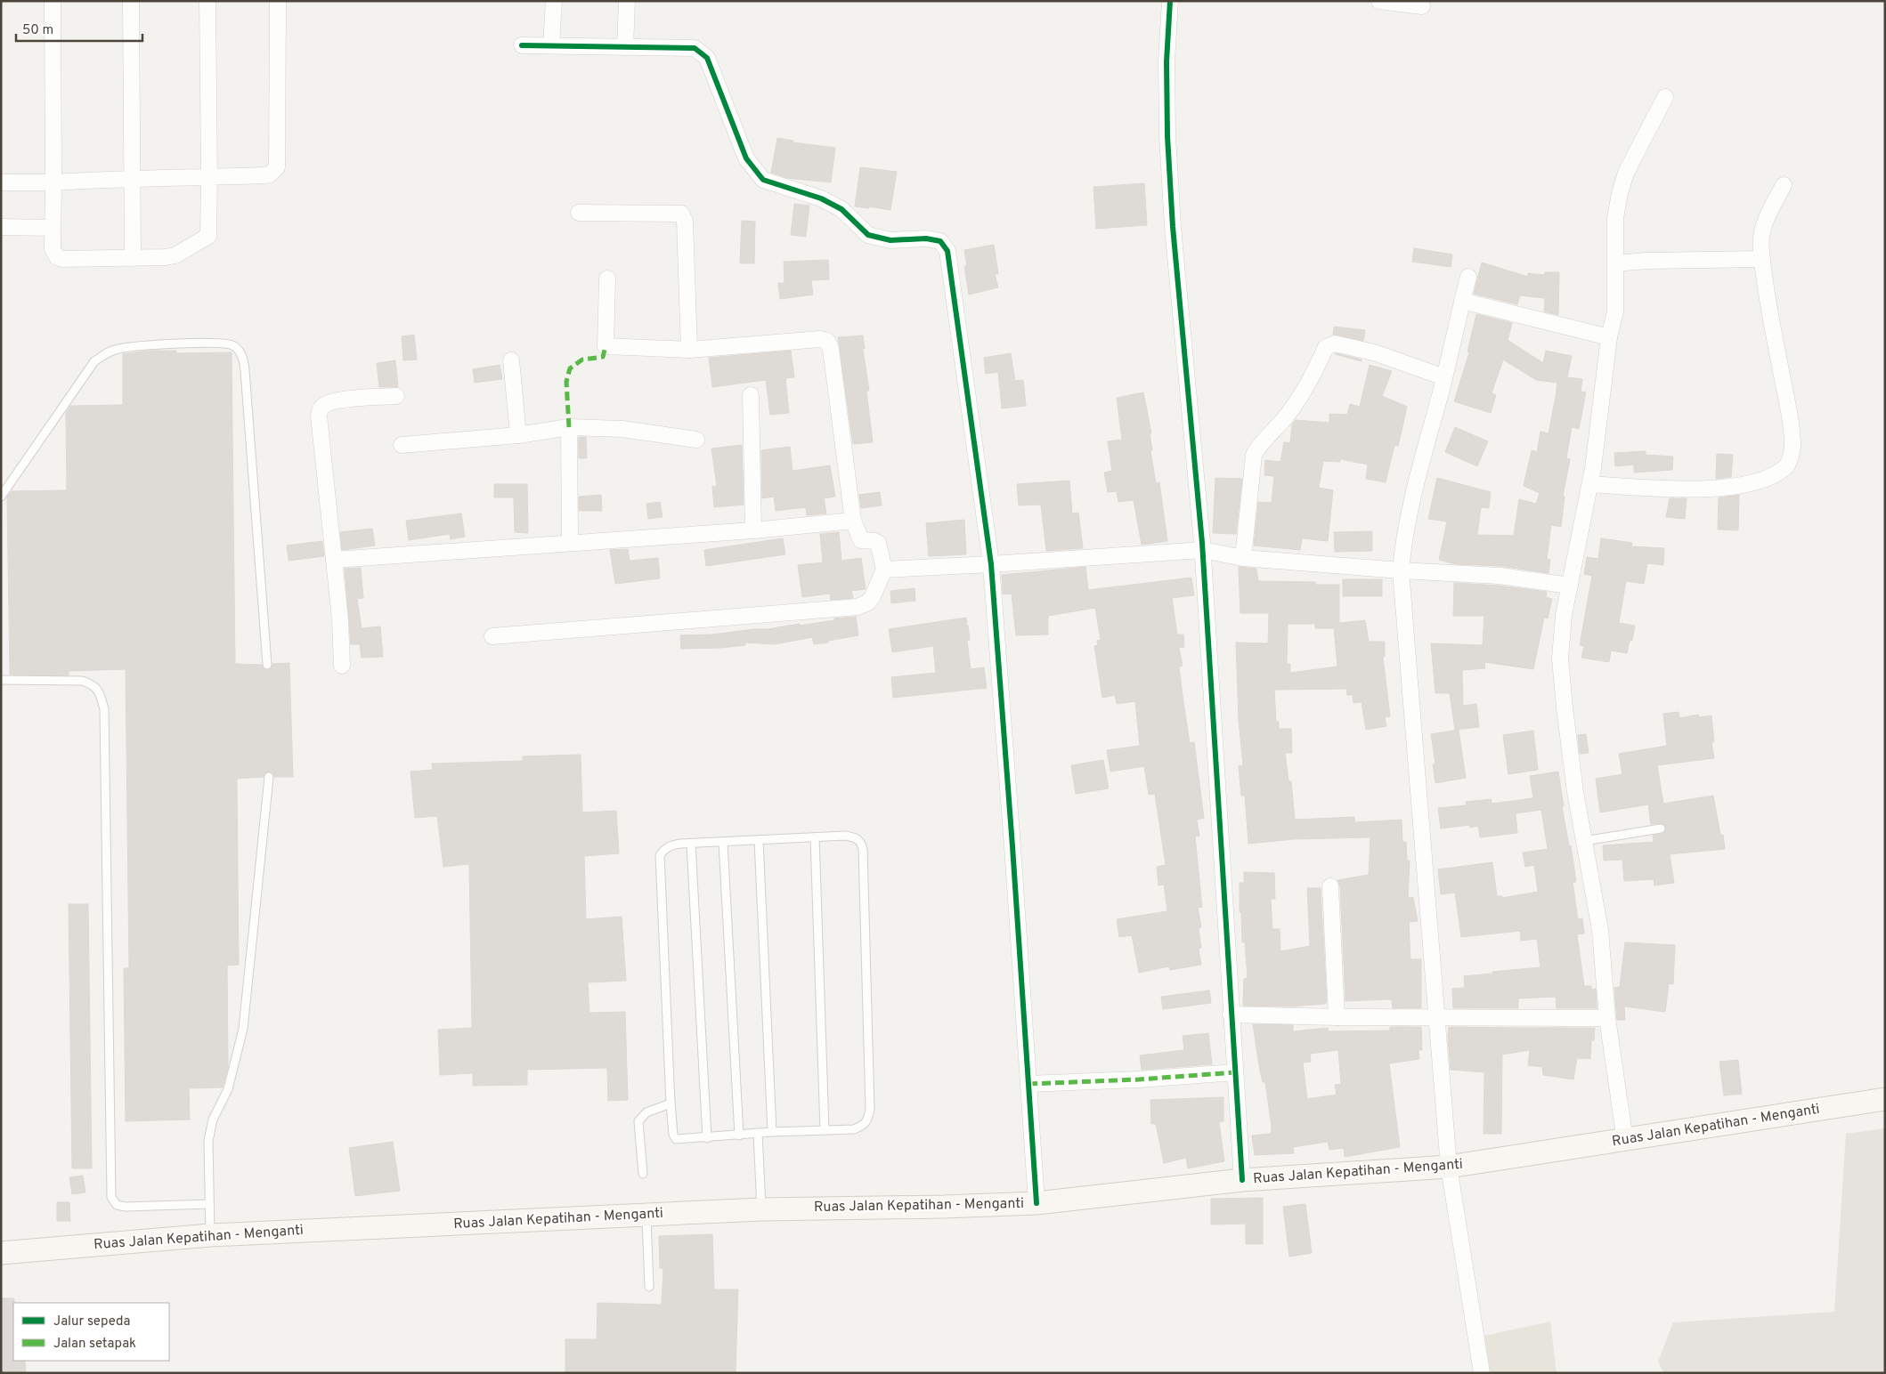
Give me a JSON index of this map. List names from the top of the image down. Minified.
{"streets":{"main road":["Ruas Jalan Kepatihan - Menganti"]},"legend":["Jalur sepeda","Jalan setapak"],"scale_bar":"50 m"}
